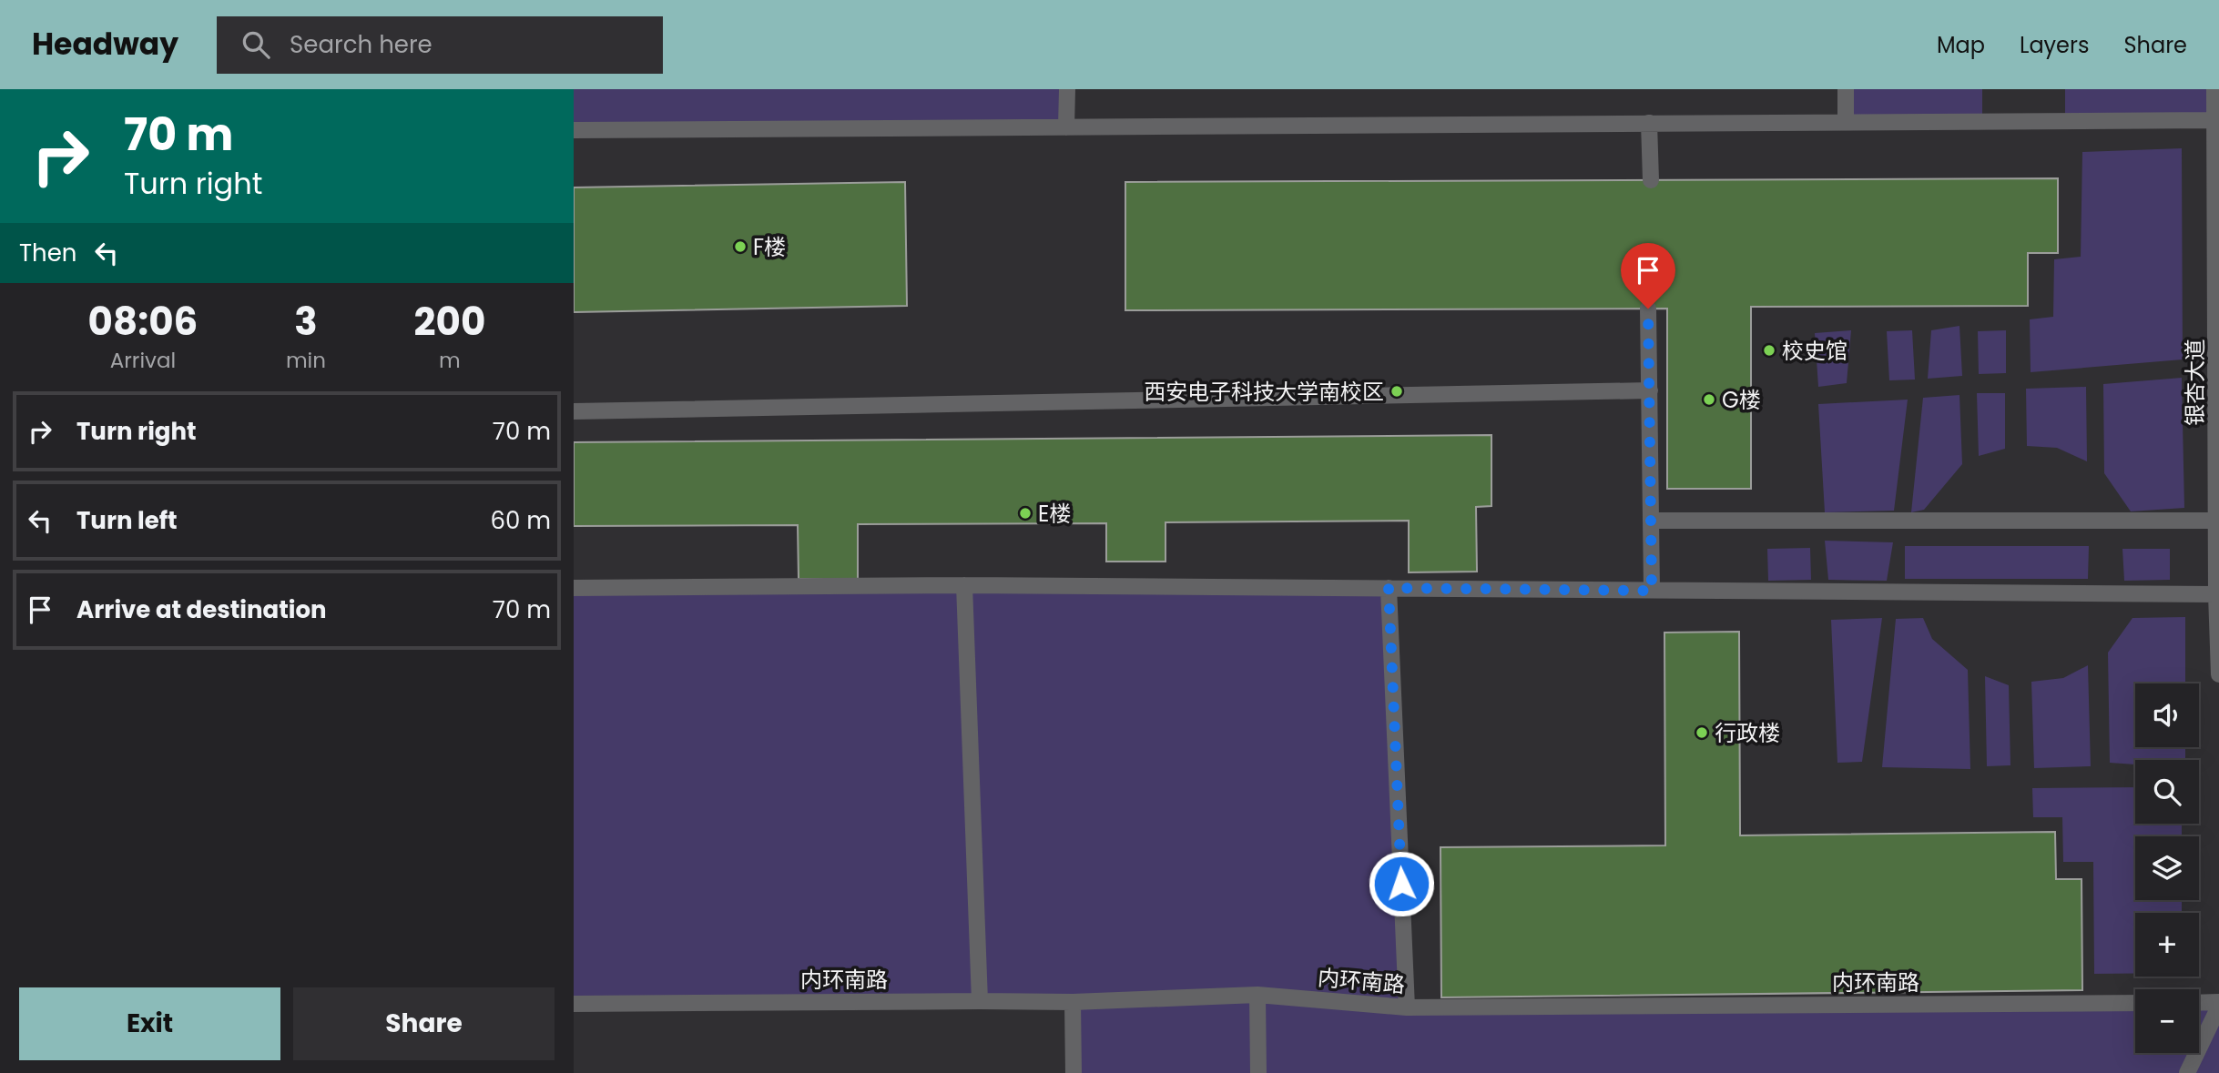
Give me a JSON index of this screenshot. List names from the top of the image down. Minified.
{"streets":{"lane":["银杏大道","内环南路"]},"places":["F楼","校史馆","西安电子科技大学南校区","G楼","E楼","行政楼"],"page":{"header":"Headway","search":"Search here","nav":["Map","Layers","Share"],"turn":["70 m","Turn right"],"then":"Then","eta":["08:06","Arrival","3","min","200","m"],"list":[{"name":"Turn right","value":"70 m"},{"name":"Turn left","value":"60 m"},{"name":"Arrive at destination","value":"70 m"}],"map_buttons":["+","−"],"buttons":["Exit","Share"]}}
